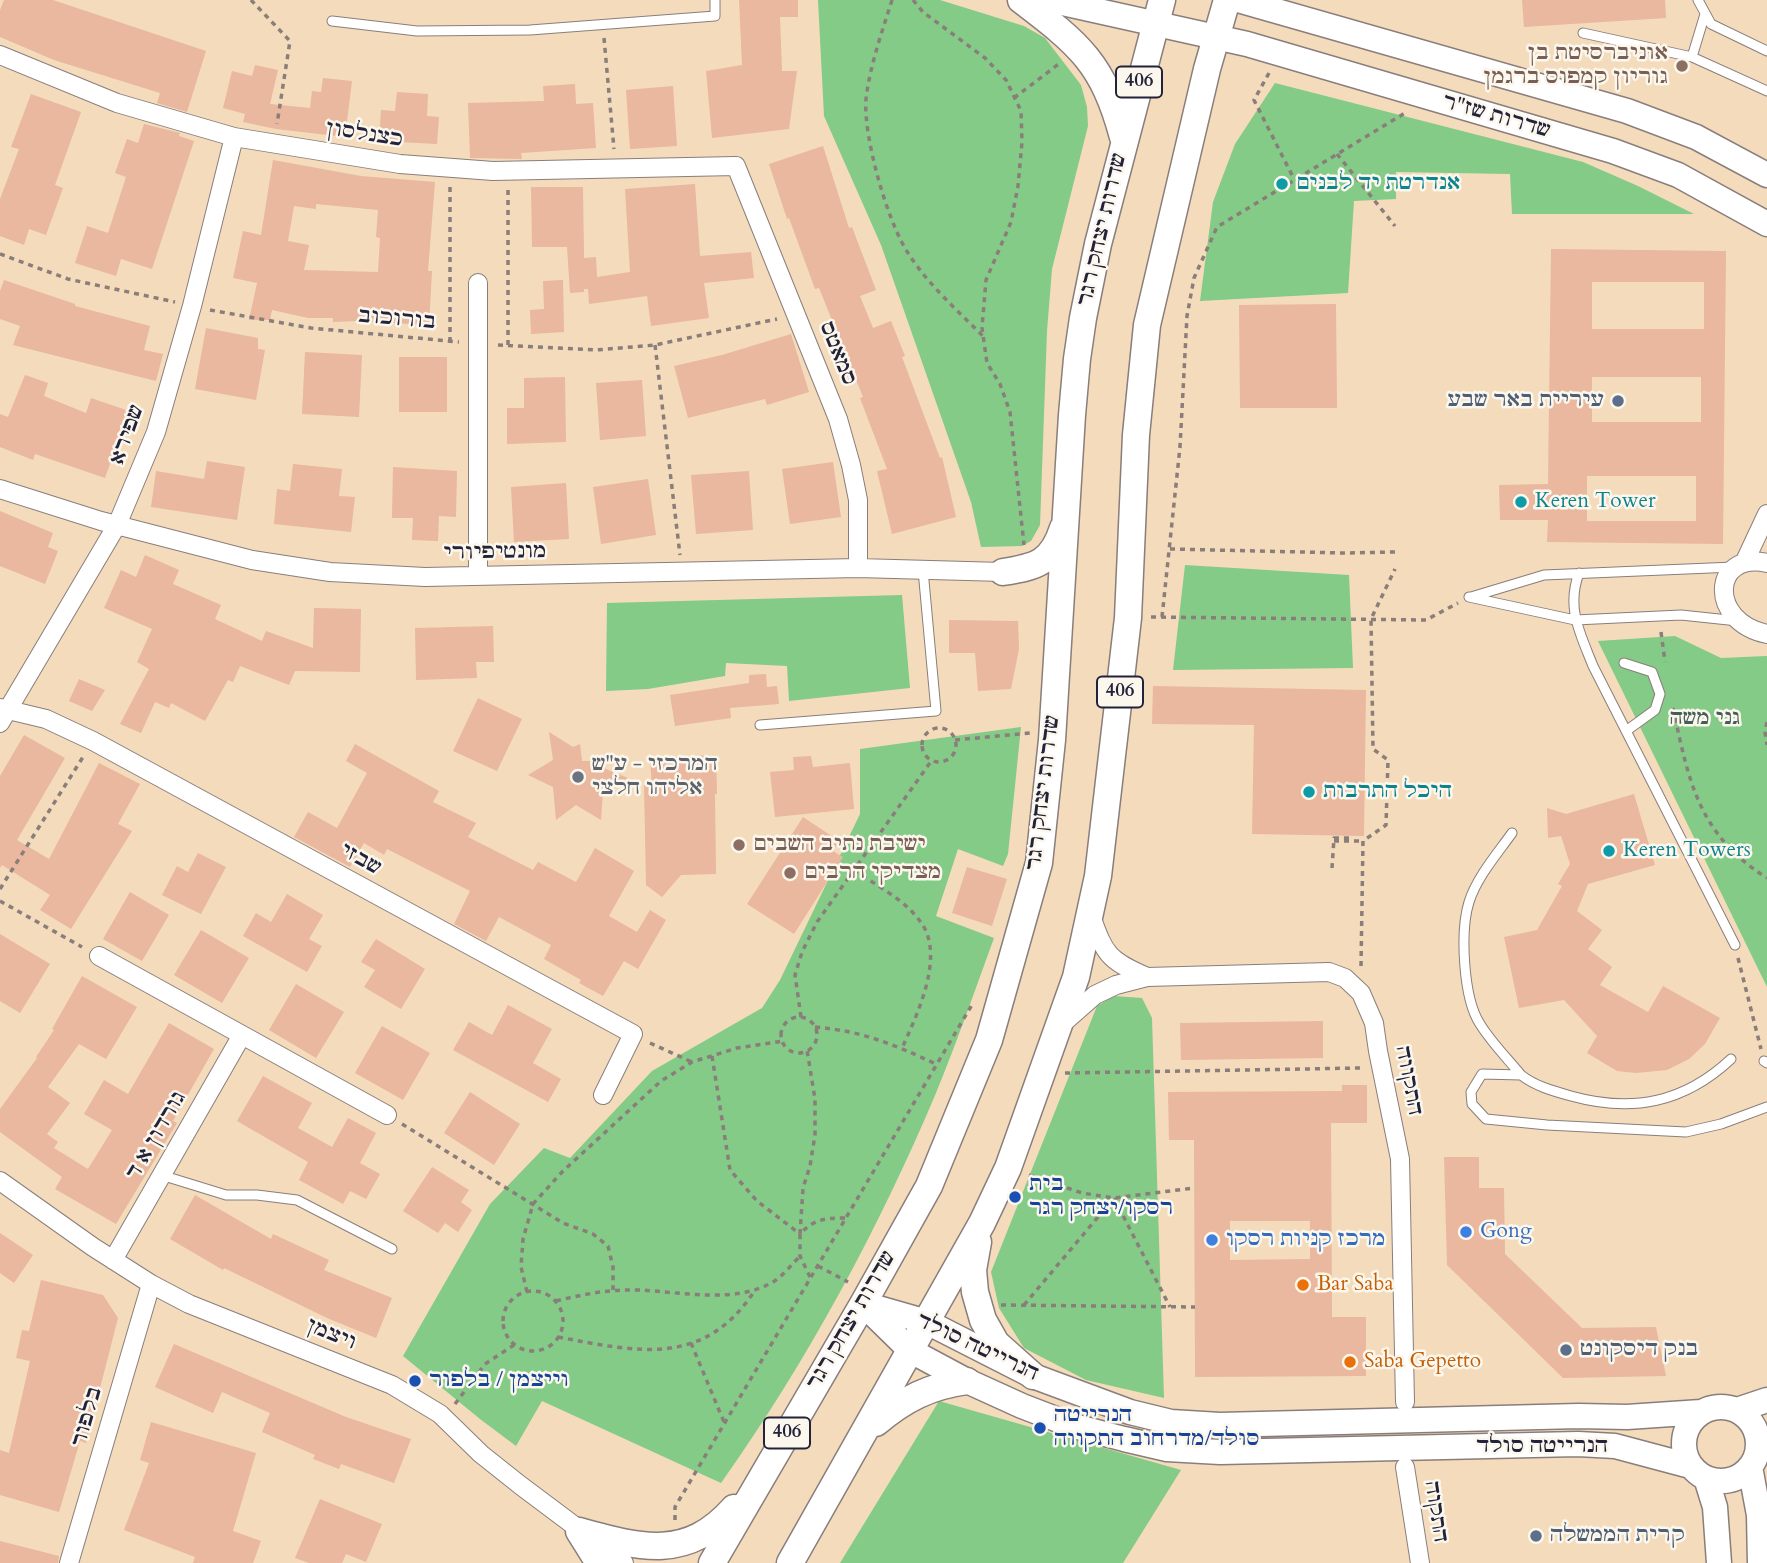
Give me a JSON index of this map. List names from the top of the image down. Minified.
{"streets":{"main road":["406","שדרות יצחק רגר"],"street":["שדרות שז\"ר","כצנלסון","סמאטס","שפירא","מונטיפיורי","שבזי","התקווה","גורדון א ד","ויצמן","הנרייטה סולד","בלפור","התקוה"],"path":["בורוכוב"]},"crossings":[["406","שדרות שז\"ר"],["406","הנרייטה סולד"],["שדרות שז\"ר","שדרות יצחק רגר"],["כצנלסון","סמאטס"],["כצנלסון","שפירא"],["שדרות יצחק רגר","הנרייטה סולד"],["בורוכוב","סמאטס"],["בורוכוב","שפירא"],["סמאטס","מונטיפיורי"],["שפירא","מונטיפיורי"],["שפירא","שבזי"],["גורדון א ד","ויצמן"],["ויצמן","בלפור"]],"parks":["גני משה"],"places":["אוניברסיטת בן גוריון קמפוס ברגמן","אנדרטת יד לבנים","עיריית באר שבע","Keren Tower","המרכזי - ע\"ש אליהו חלצי","היכל התרבות","ישיבת נתיב השבים","Keren Towers","מצדיקי הרבים","בית רסקו/יצחק רגר","Gong","מרכז קניות רסקו","Bar Saba","בנק דיסקונט","Saba Gepetto","וייצמן / בלפור","הנרייטה סולד/מדרחוב התקווה","קרית הממשלה"]}
